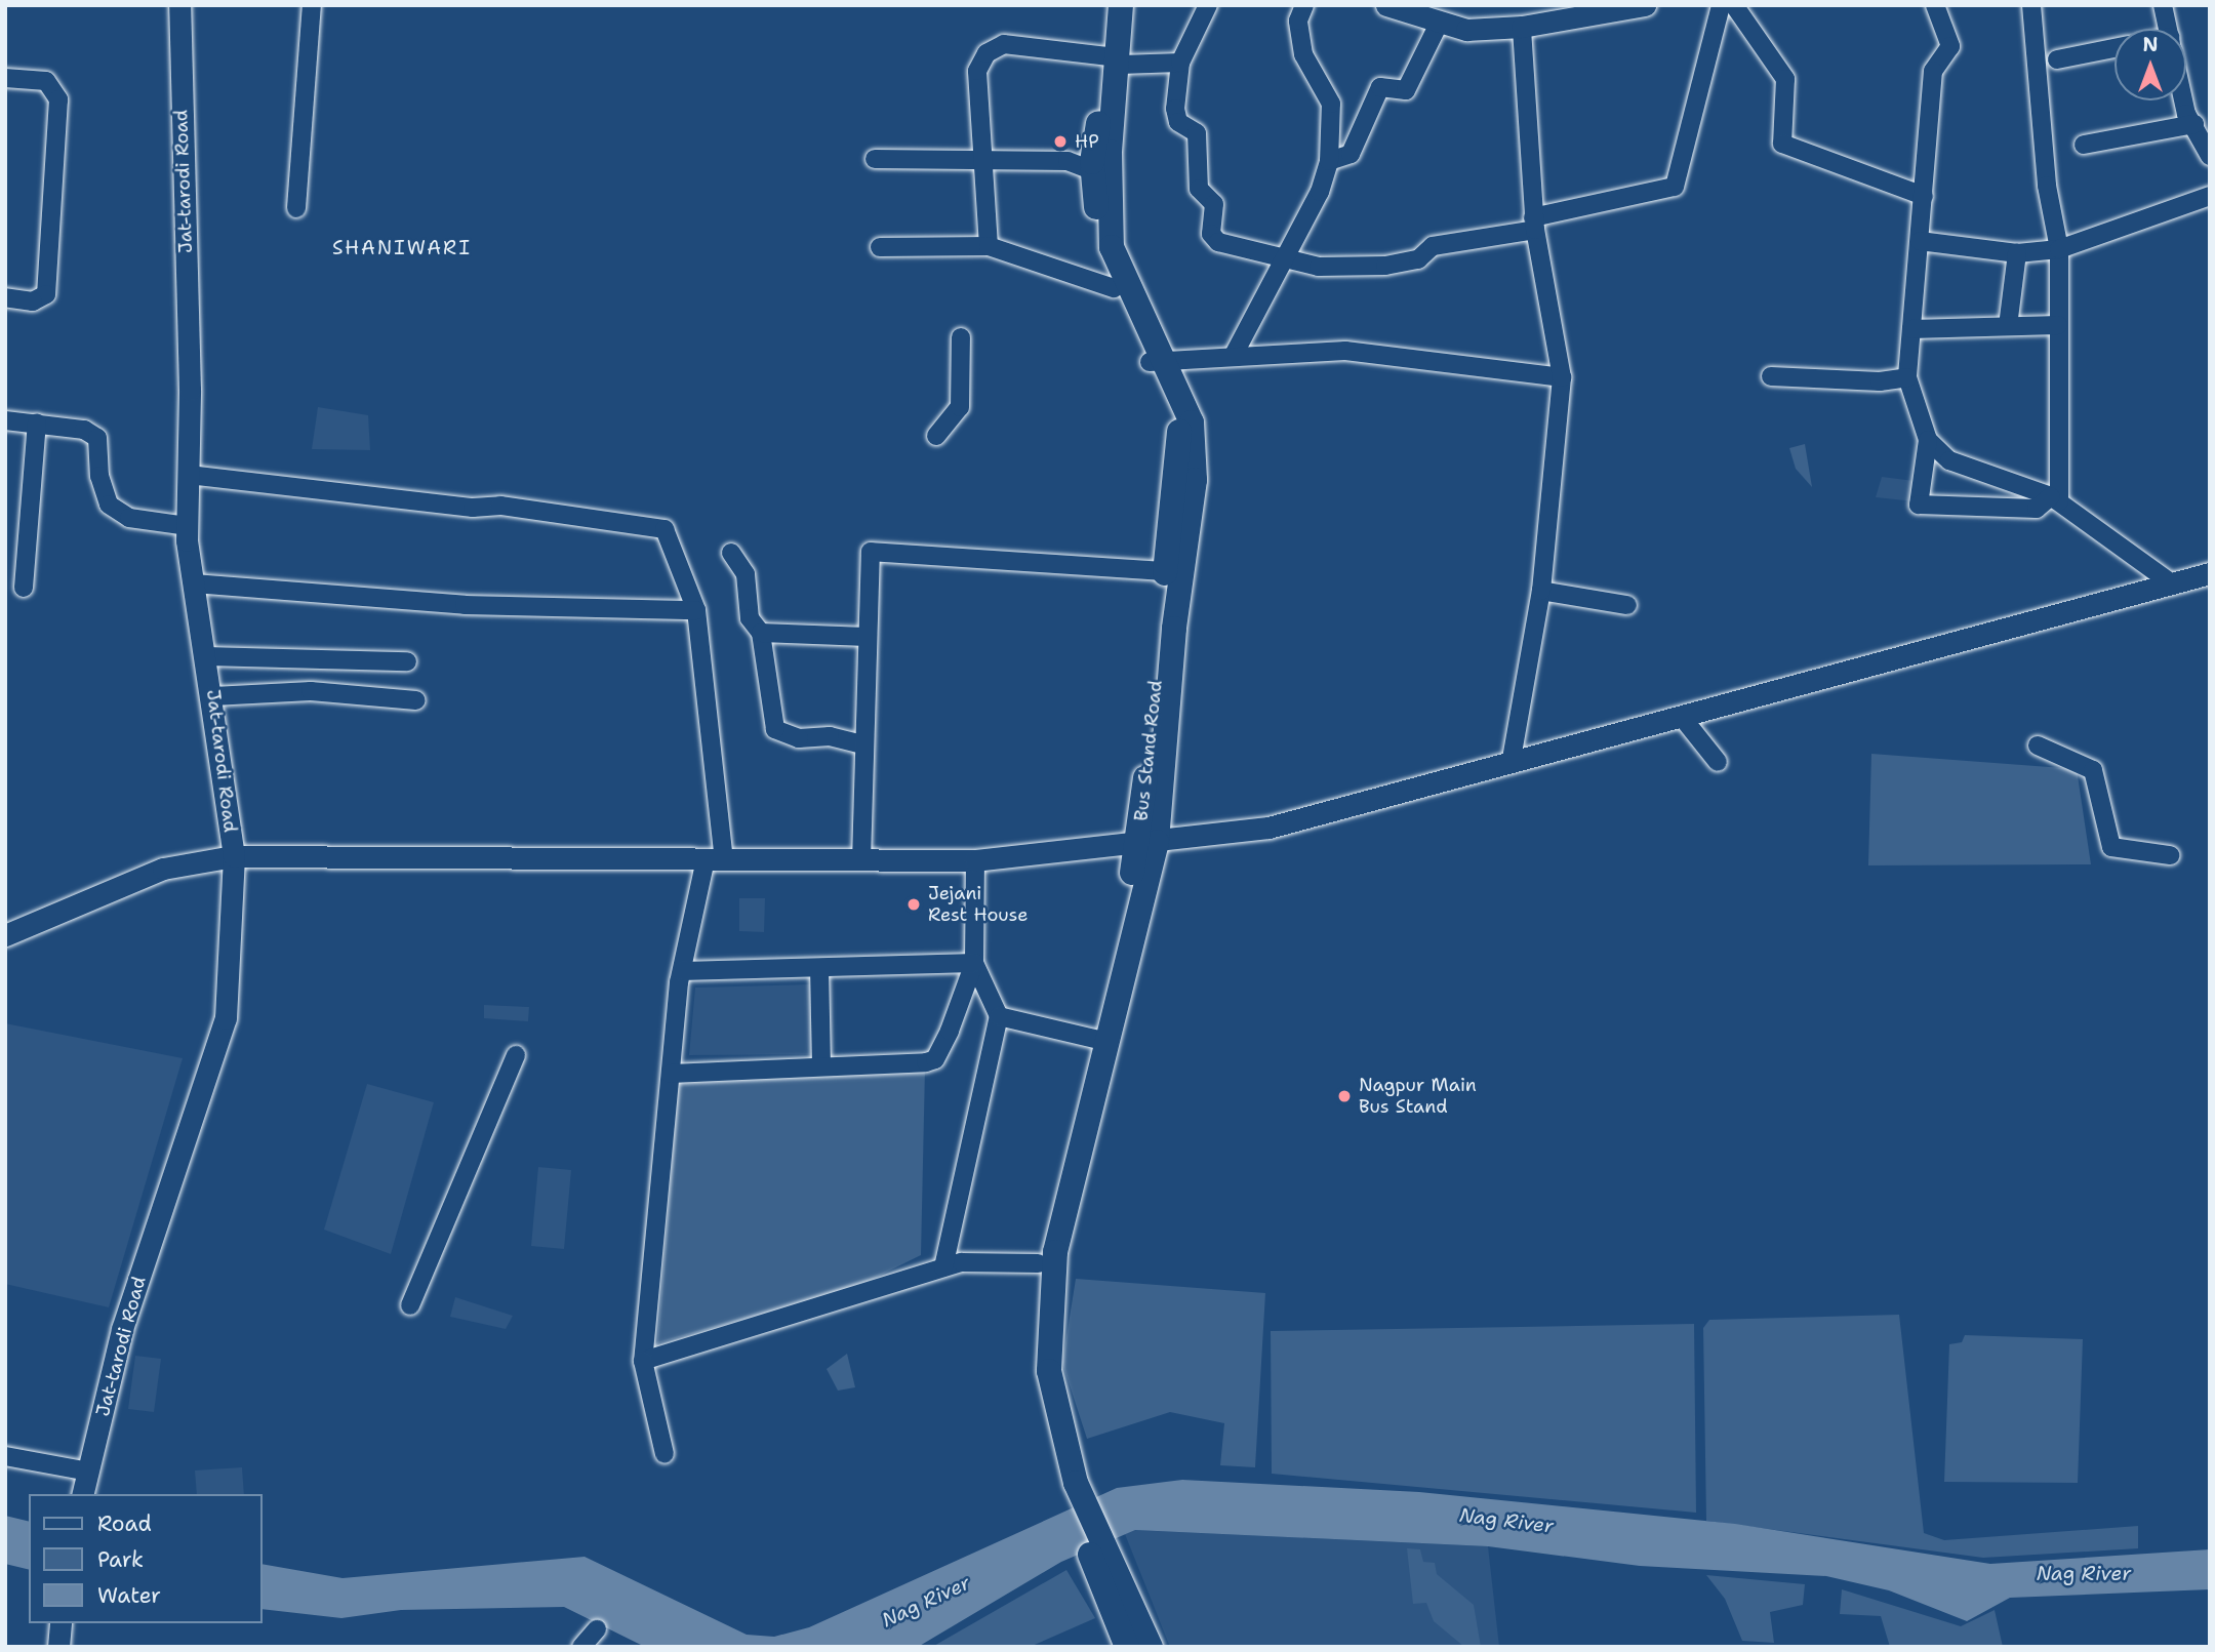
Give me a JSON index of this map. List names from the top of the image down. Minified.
{"streets":{"main road":["Bus Stand Road"],"street":["Jat-tarodi Road"]},"districts":["SHANIWARI"],"water":["Nag River"],"places":["HP","Jejani Rest House","Nagpur Main Bus Stand"],"legend":["Road","Park","Water"],"north":"top"}
